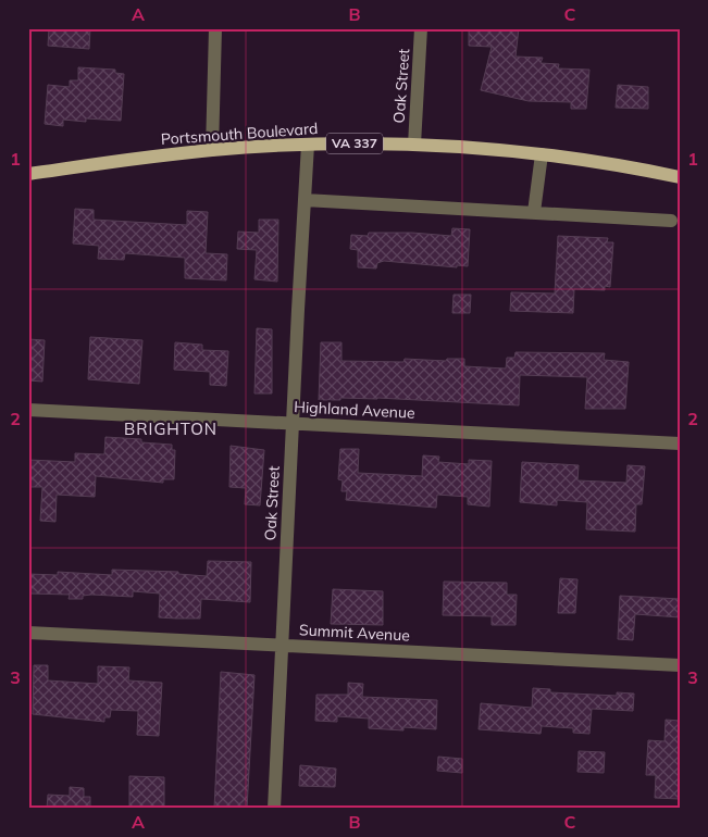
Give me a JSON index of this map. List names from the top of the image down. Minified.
{"streets":{"main road":["Portsmouth Boulevard","VA 337"],"street":["Oak Street","Highland Avenue","Summit Avenue"]},"crossings":[["Oak Street","Portsmouth Boulevard"],["Oak Street","Highland Avenue"],["Oak Street","Summit Avenue"]],"districts":["BRIGHTON"],"grid":{"columns":["A","B","C"],"rows":["1","2","3"]}}
